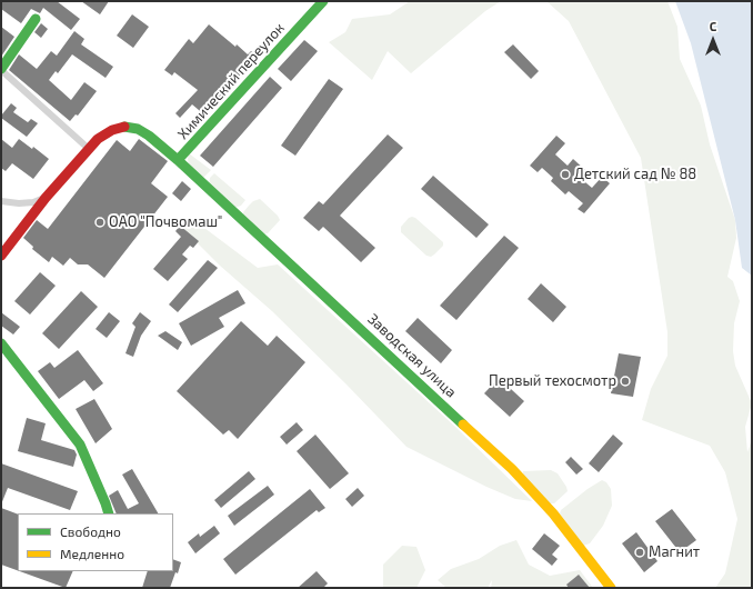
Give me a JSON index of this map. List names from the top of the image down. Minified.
{"streets":{"street":["Химический переулок","Заводская улица"]},"crossings":[["Химический переулок","Заводская улица"]],"places":["Детский сад № 88","ОАО \"Почвомаш\"","Первый техосмотр","Магнит"],"legend":["Свободно","Медленно"],"north":"top"}
